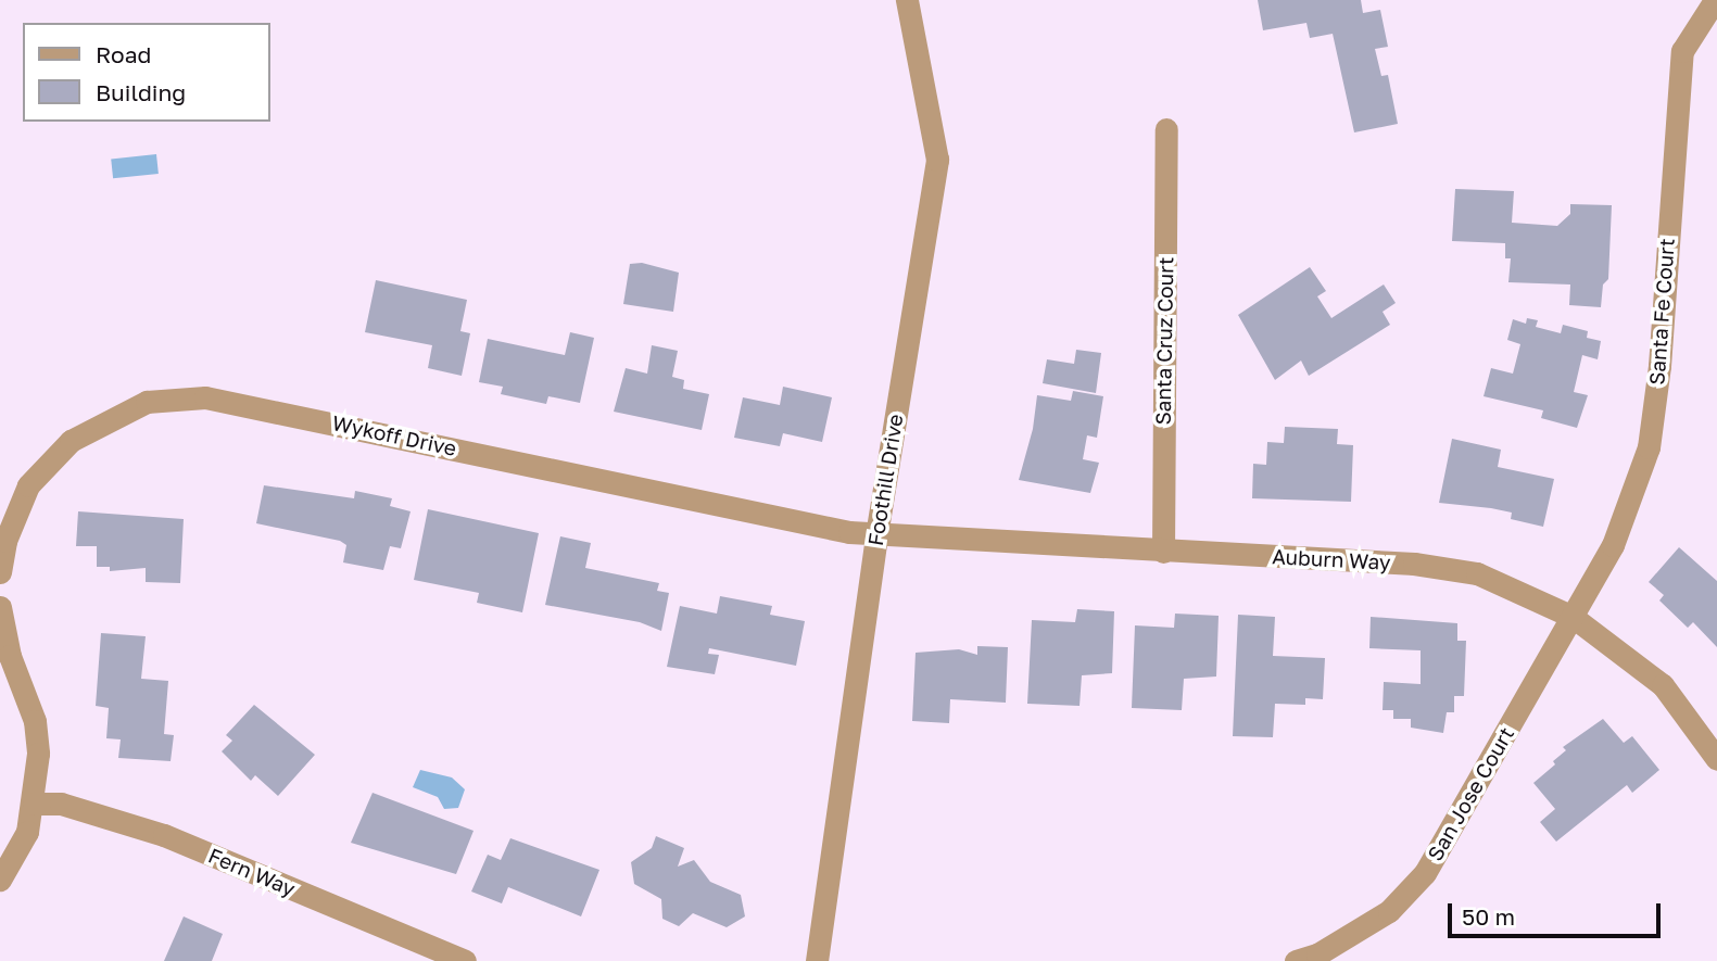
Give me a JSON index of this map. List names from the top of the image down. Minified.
{"streets":{"street":["Santa Fe Court","Santa Cruz Court","Wykoff Drive","Foothill Drive","Auburn Way","San Jose Court","Fern Way"]},"crossings":[["Santa Fe Court","Auburn Way"],["Santa Fe Court","San Jose Court"],["Santa Cruz Court","Auburn Way"],["Wykoff Drive","Foothill Drive"],["Wykoff Drive","Auburn Way"],["Foothill Drive","Auburn Way"],["Auburn Way","San Jose Court"]],"legend":["Road","Building"],"scale_bar":"50 m"}
